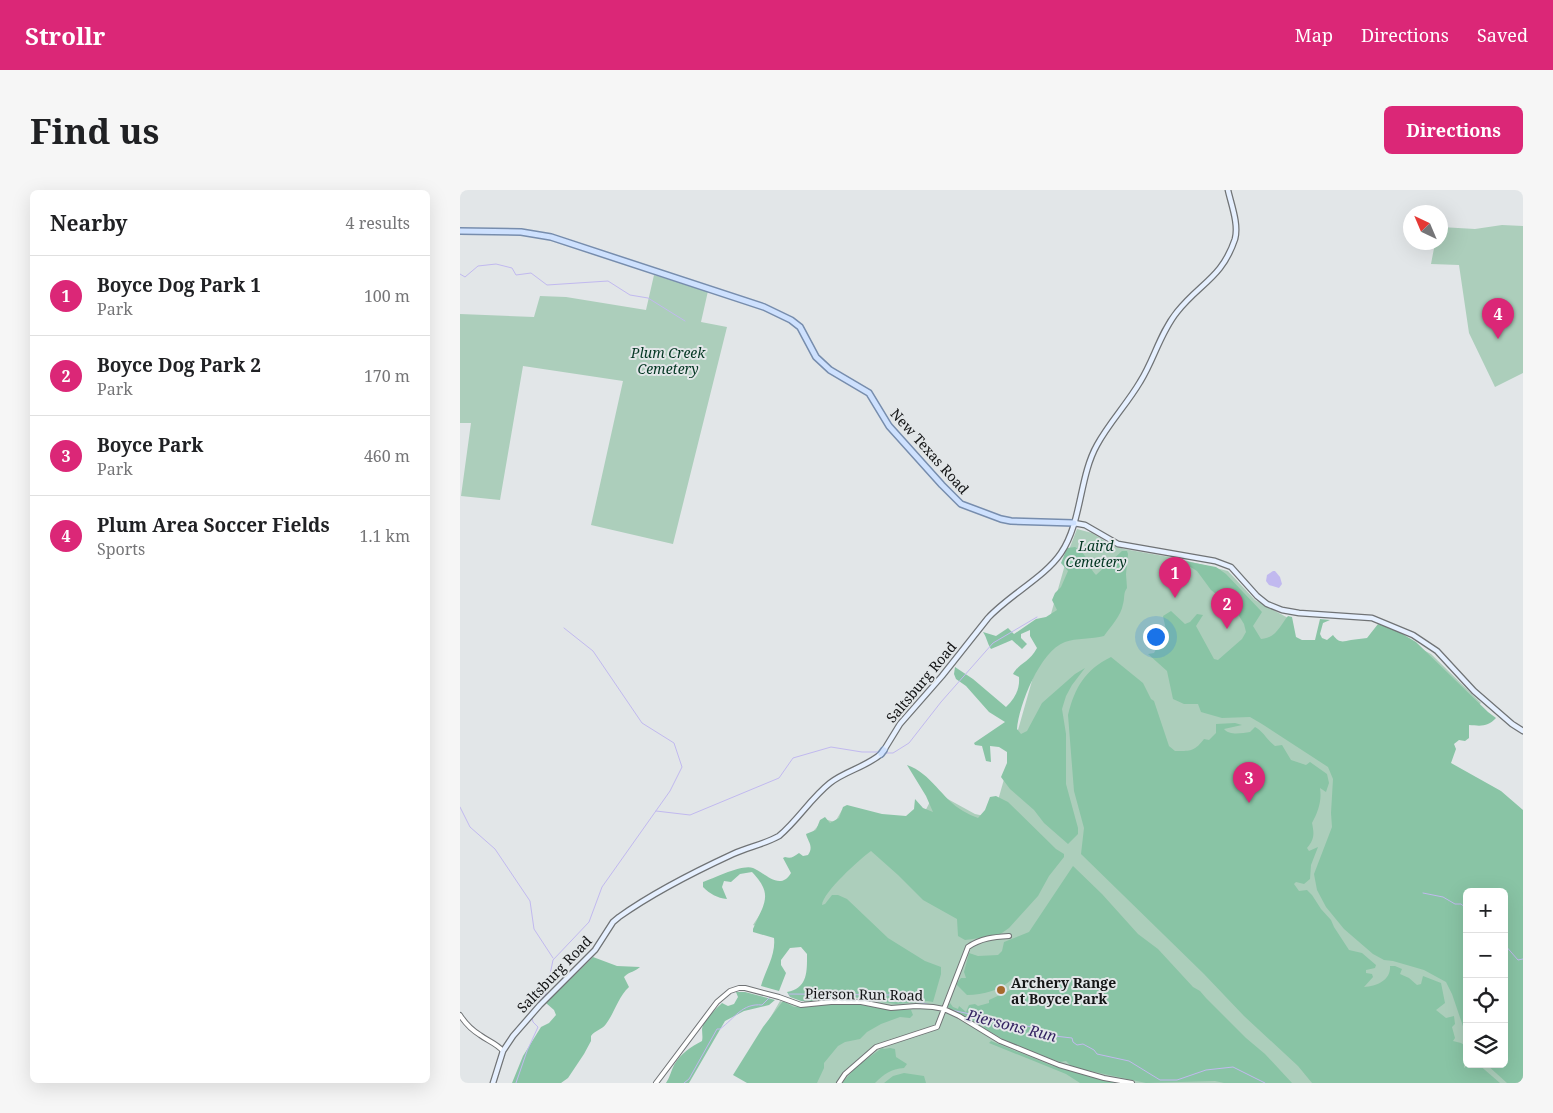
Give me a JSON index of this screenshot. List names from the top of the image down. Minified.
{"streets":{"main road":["New Texas Road","Saltsburg Road"],"street":["Pierson Run Road"]},"crossings":[["New Texas Road","Saltsburg Road"]],"water":["Piersons Run"],"parks":["Plum Creek Cemetery","Laird Cemetery"],"places":["Archery Range at Boyce Park"],"north":"top left","page":{"header":"Strollr","nav":["Map","Directions","Saved"],"buttons":"Directions","title":"Find us","heading":["Nearby","4 results"],"list":[{"mark":"1","name":"Boyce Dog Park 1","note":"Park","value":"100 m"},{"mark":"2","name":"Boyce Dog Park 2","note":"Park","value":"170 m"},{"mark":"3","name":"Boyce Park","note":"Park","value":"460 m"},{"mark":"4","name":"Plum Area Soccer Fields","note":"Sports","value":"1.1 km"}],"pins":["4","1","2","3"],"map_buttons":["+","−"]}}
